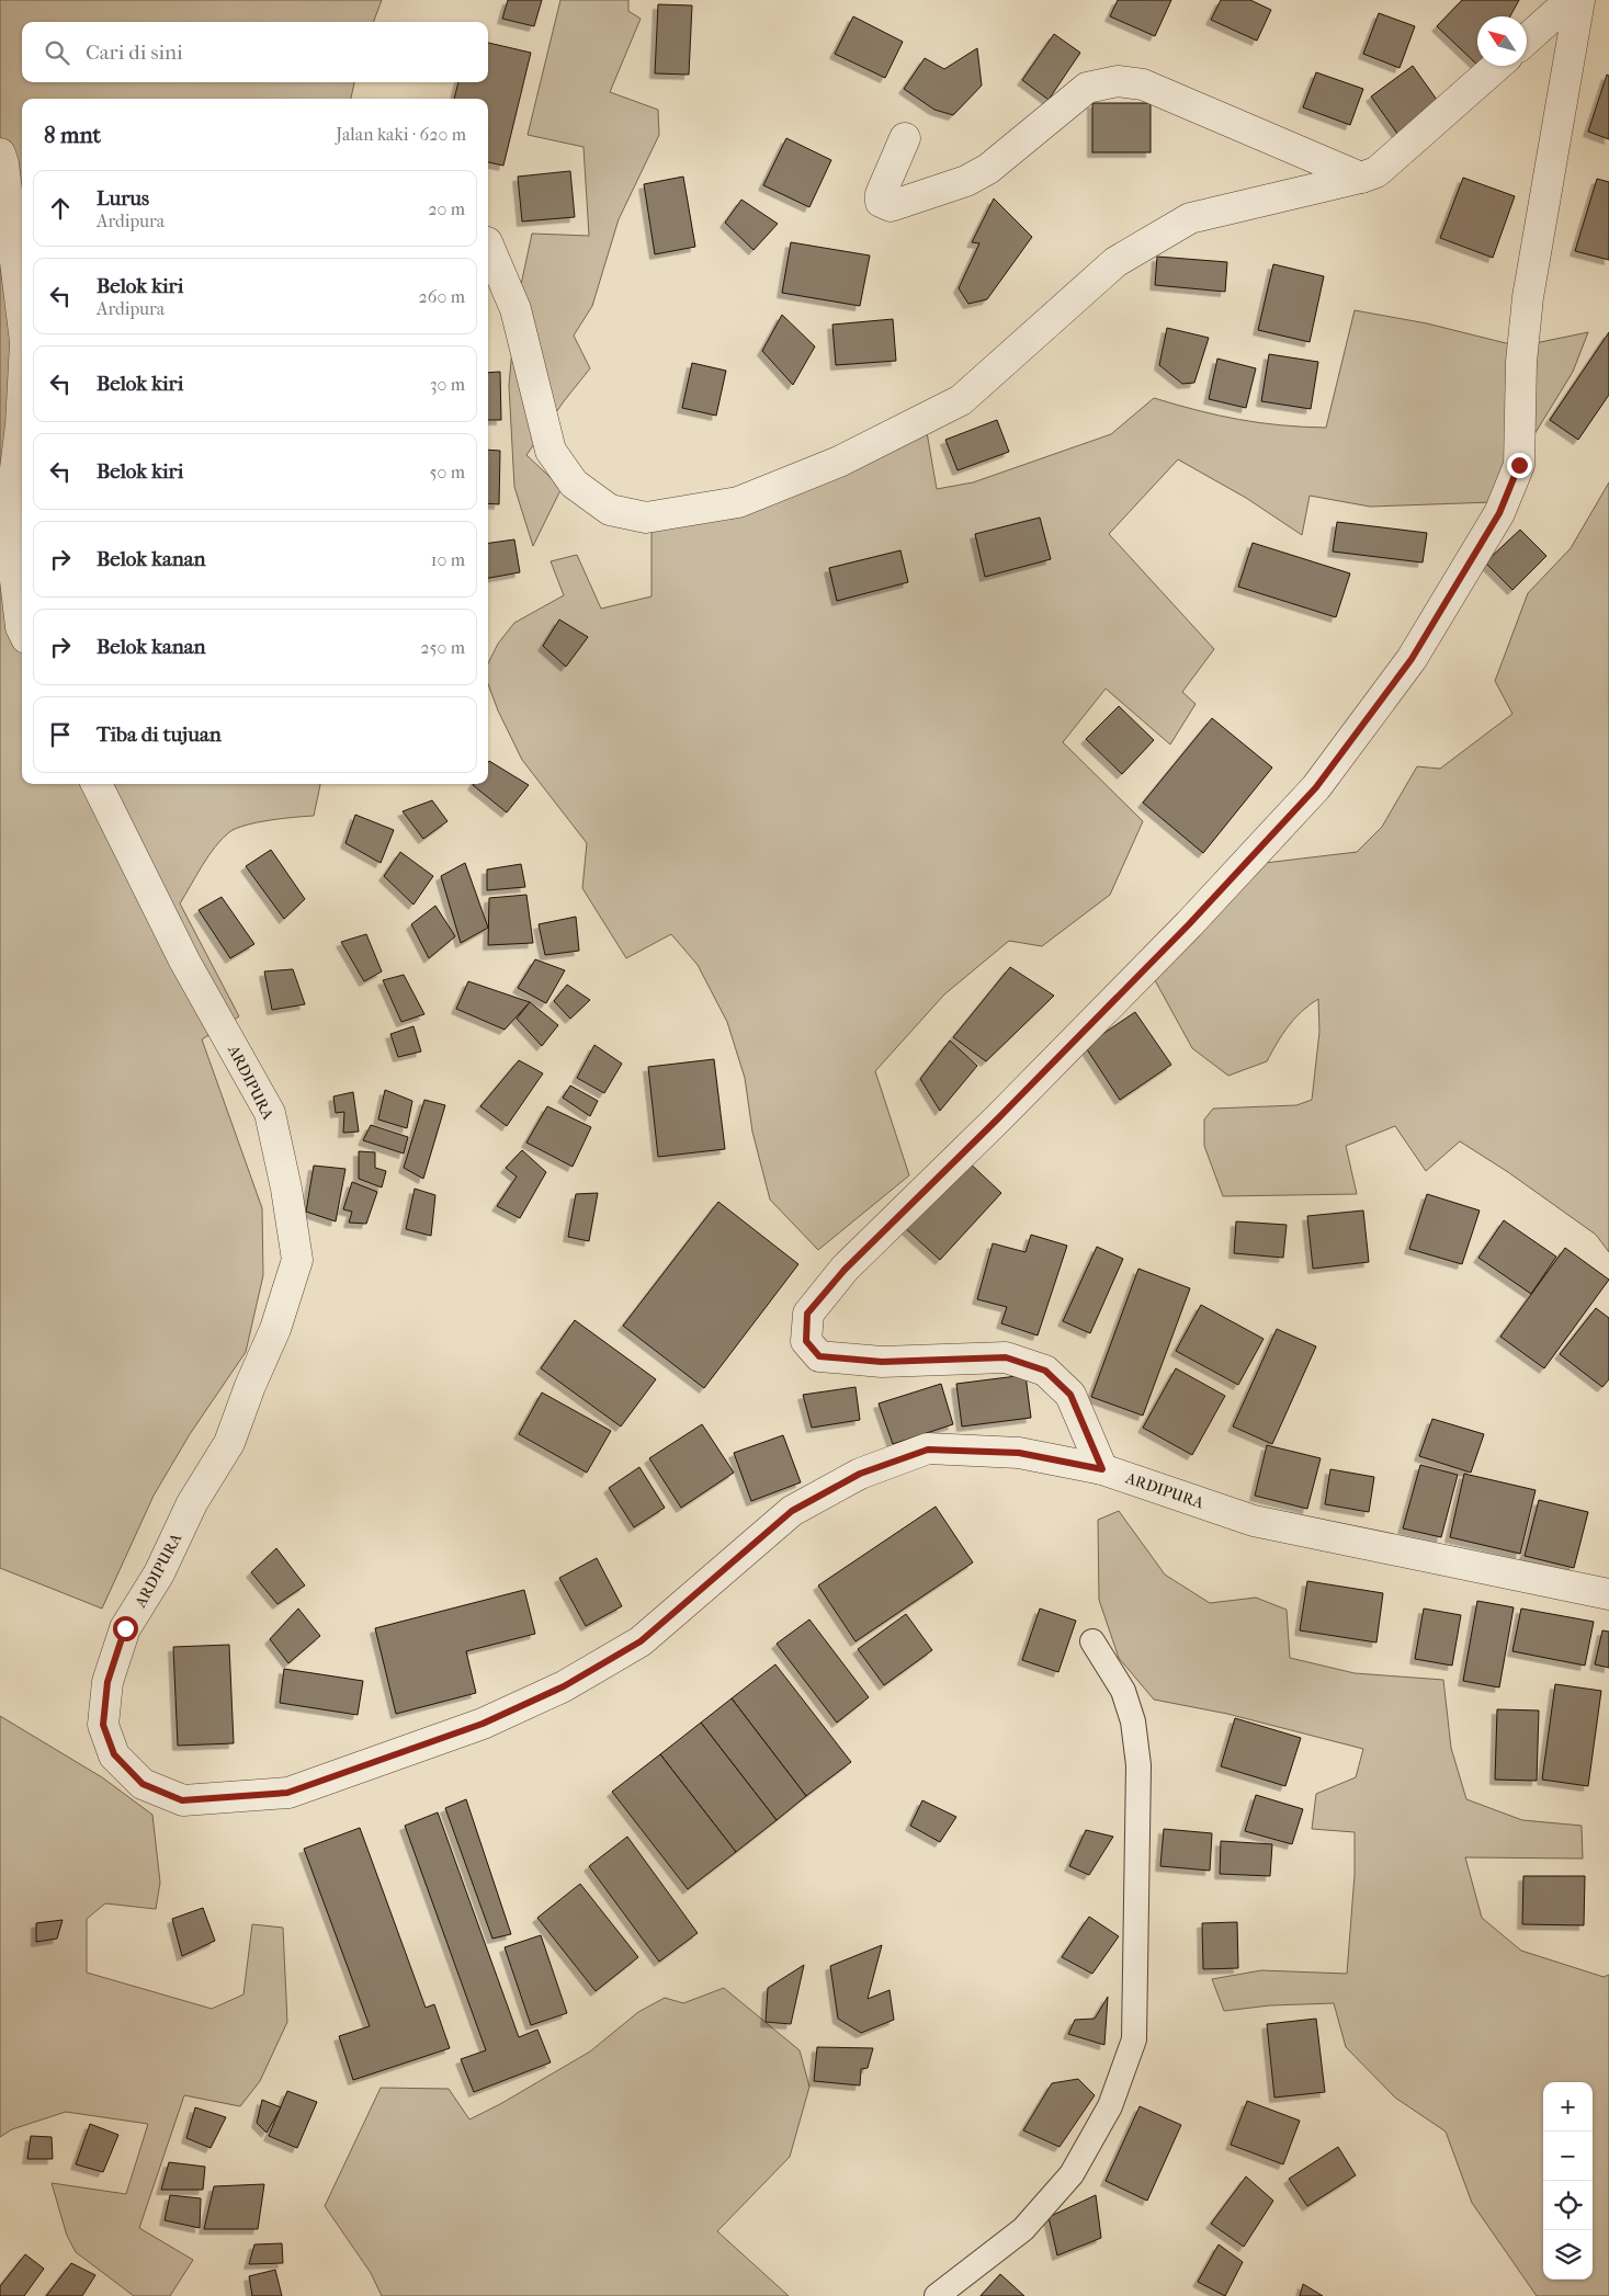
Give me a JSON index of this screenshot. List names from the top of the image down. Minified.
{"streets":{"street":["ARDIPURA"]},"north":"top left","page":{"search":"Cari di sini","heading":["8 mnt","Jalan kaki · 620 m"],"list":[["Lurus","Ardipura","20 m"],["Belok kiri","Ardipura","260 m"],["Belok kiri","30 m"],["Belok kiri","50 m"],["Belok kanan","10 m"],["Belok kanan","250 m"],"Tiba di tujuan"],"map_buttons":["+","−"]}}
